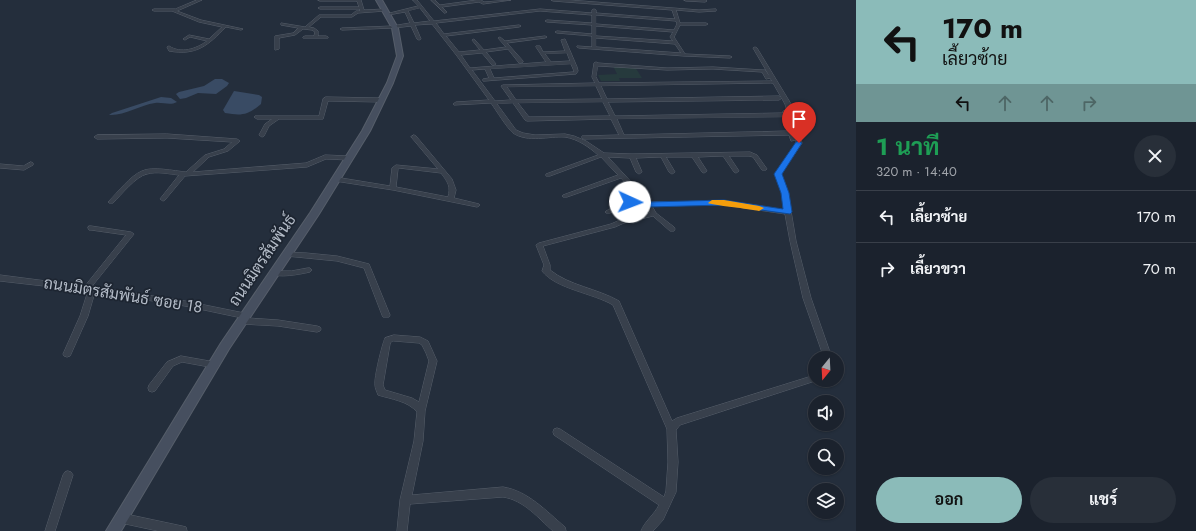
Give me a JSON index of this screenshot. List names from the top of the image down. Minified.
{"streets":{"street":["ถนนมิตรสัมพันธ์","ถนนมิตรสัมพันธ์ ซอย 18"]},"crossings":[["ถนนมิตรสัมพันธ์","ถนนมิตรสัมพันธ์ ซอย 18"]],"north":"bottom","page":{"turn":["170 m","เลี้ยวซ้าย"],"heading":["1 นาที","320 m · 14:40"],"list":[{"name":"เลี้ยวซ้าย","value":"170 m"},{"name":"เลี้ยวขวา","value":"70 m"}],"buttons":["ออก","แชร์"]}}
